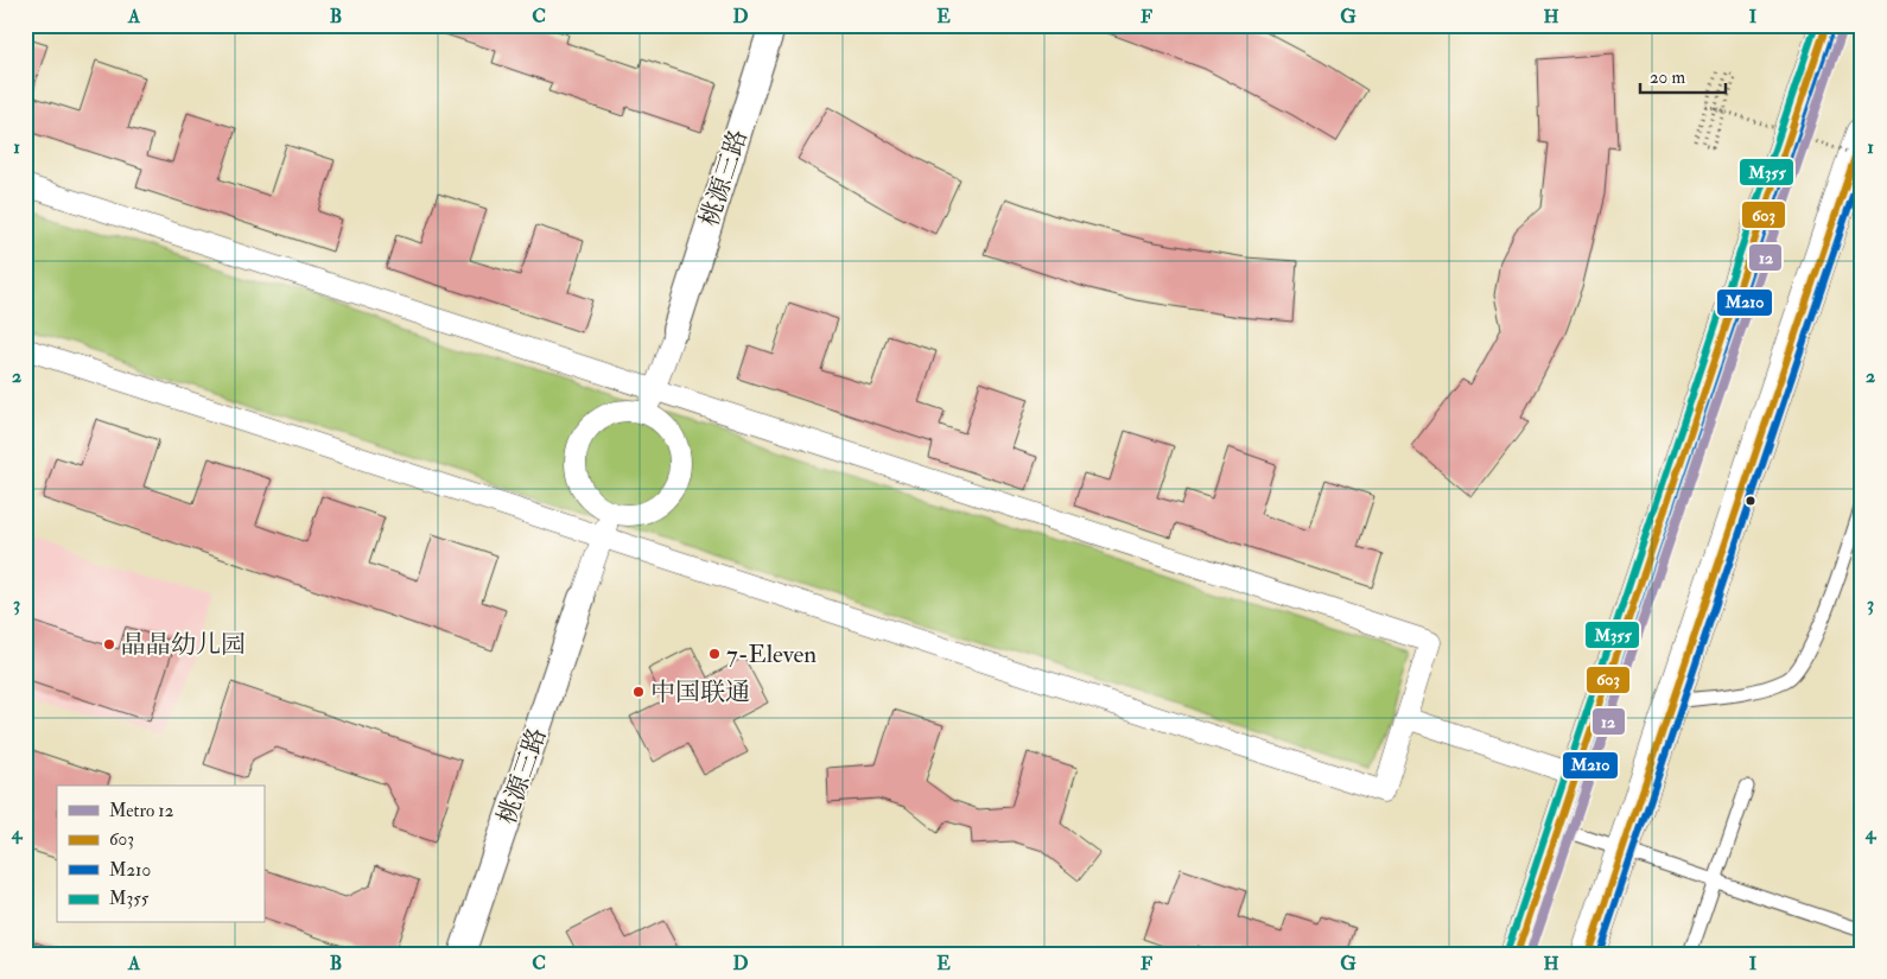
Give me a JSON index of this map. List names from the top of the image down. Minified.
{"streets":{"street":["桃源三路"]},"places":["晶晶幼儿园","7-Eleven","中国联通"],"lines":["metro line 12","transit line 603","transit line M355","transit line M210"],"legend":["Metro 12","603","M210","M355"],"scale_bar":"20 m","grid":{"columns":["A","B","C","D","E","F","G","H","I"],"rows":["1","2","3","4"]}}
